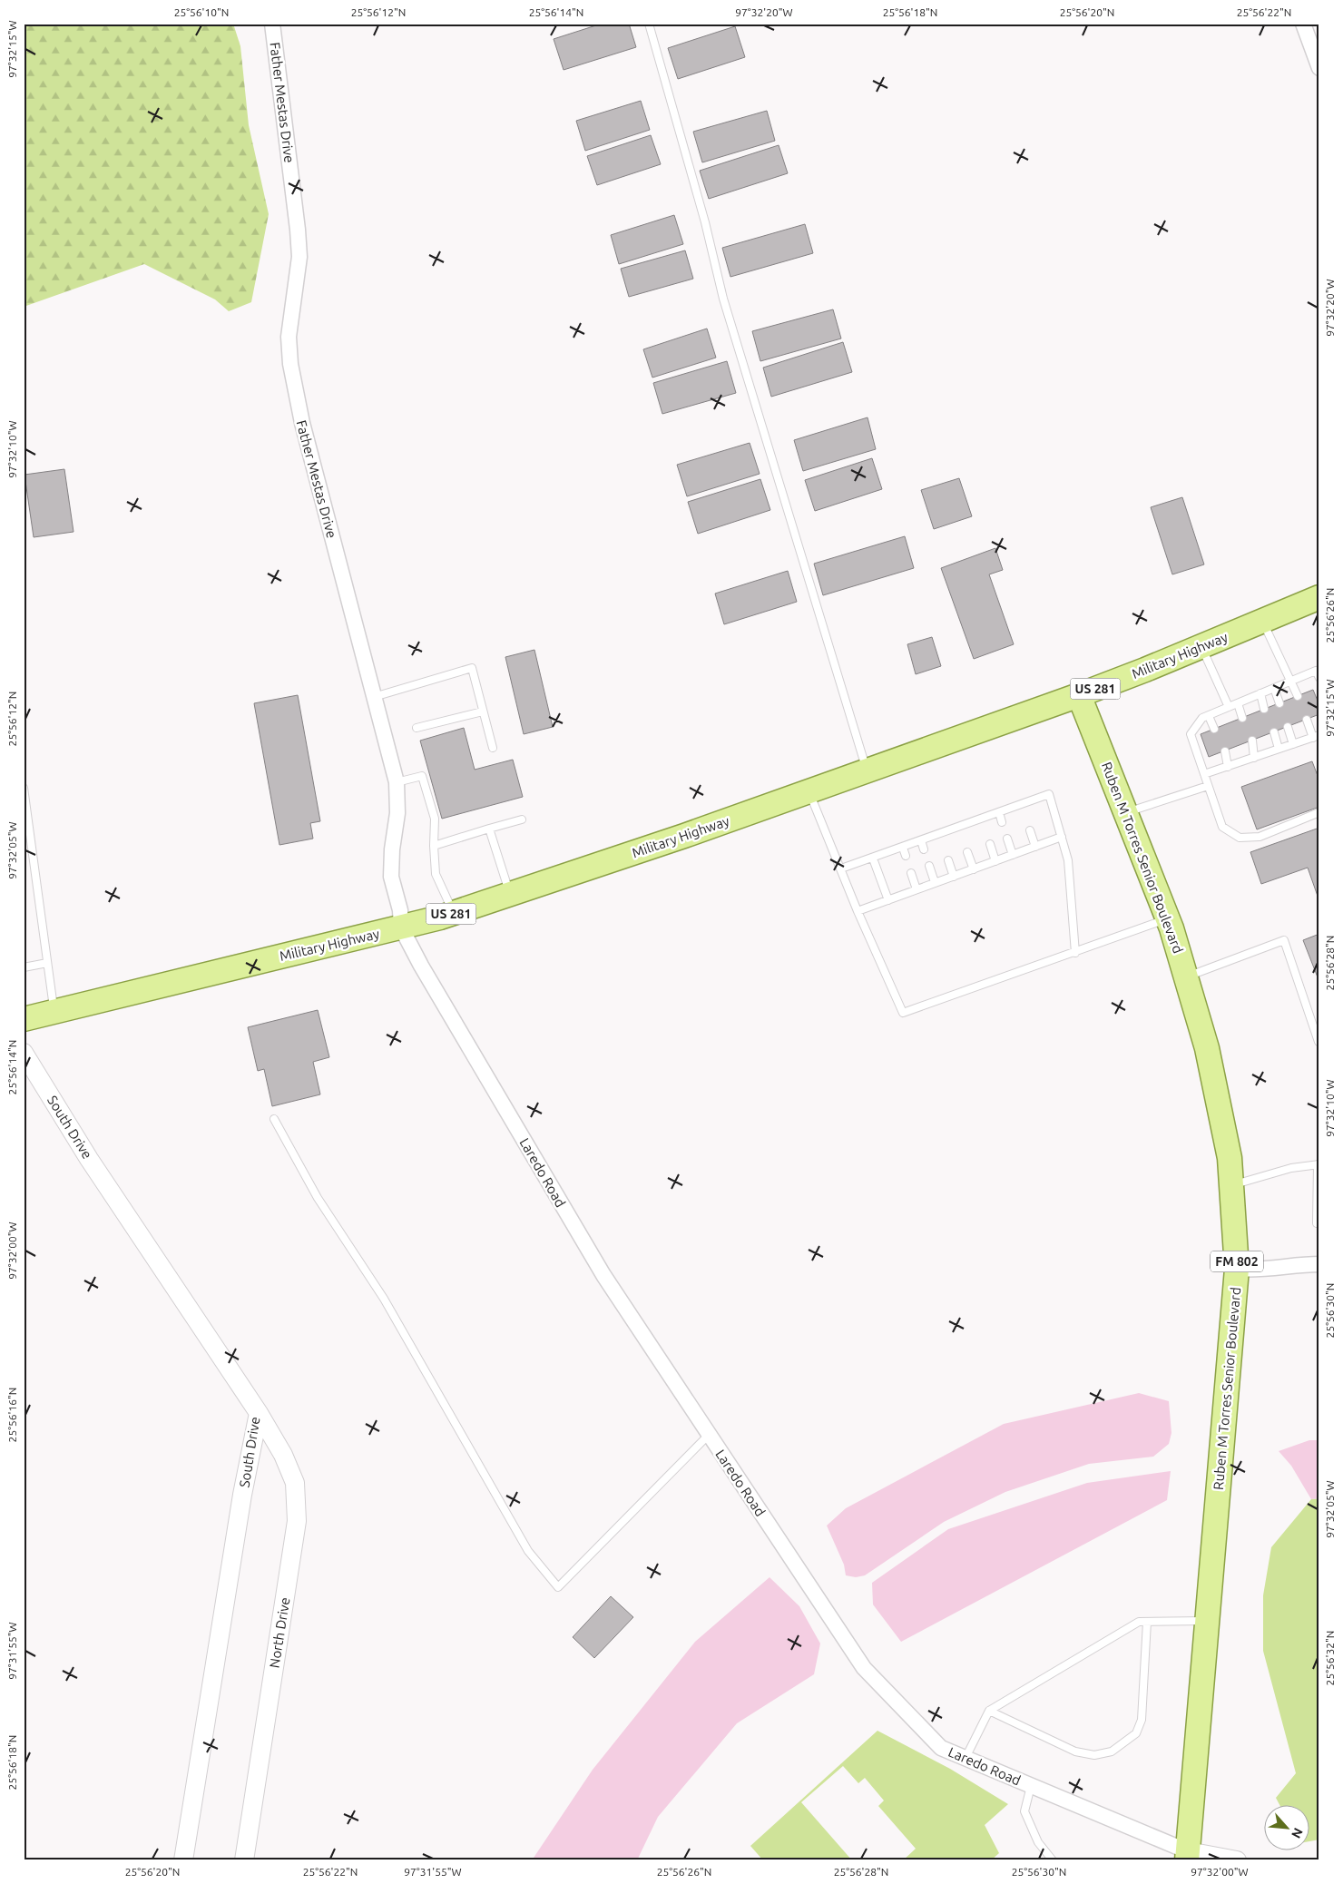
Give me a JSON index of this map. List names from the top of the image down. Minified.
{"streets":{"main road":["Military Highway","US 281","Ruben M Torres Senior Boulevard","FM 802"],"street":["Father Mestas Drive","South Drive","Laredo Road","North Drive"]},"crossings":[["Father Mestas Drive","Military Highway"],["Father Mestas Drive","Laredo Road"],["Military Highway","Ruben M Torres Senior Boulevard"],["Military Highway","Laredo Road"],["Ruben M Torres Senior Boulevard","Laredo Road"],["South Drive","North Drive"]],"north":"bottom right","coordinates":["25°56'10\"N","25°56'12\"N","25°56'14\"N","97°32'20\"W","25°56'18\"N","25°56'20\"N","25°56'22\"N","97°32'15\"W","97°32'10\"W","25°56'26\"N","97°32'05\"W","25°56'28\"N","97°32'00\"W","25°56'30\"N","25°56'16\"N","97°31'55\"W","25°56'32\"N"]}
